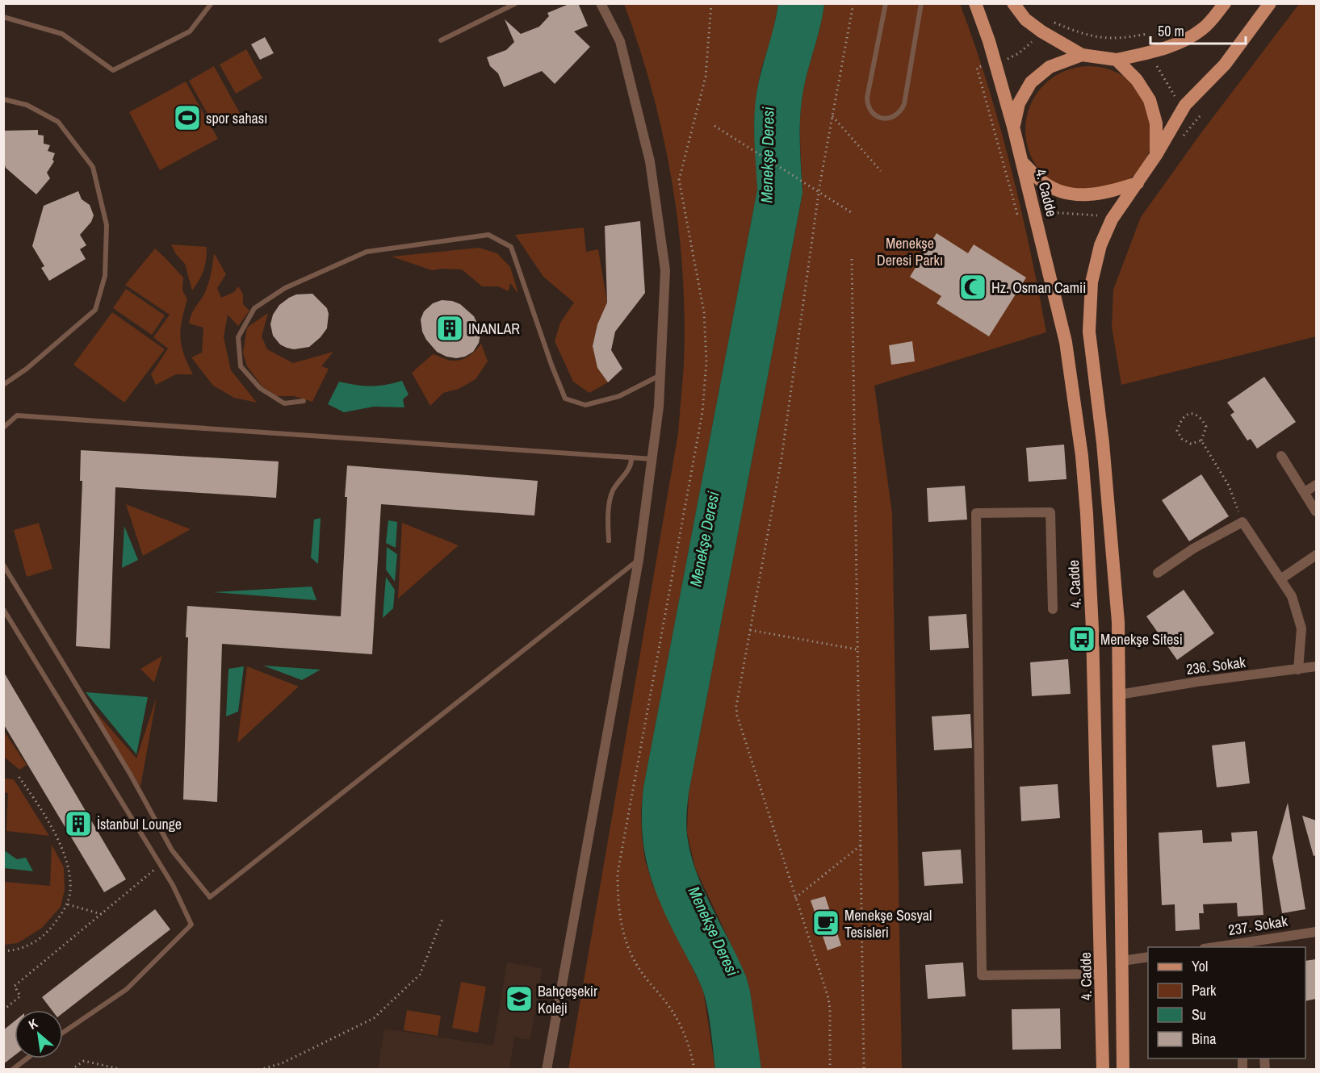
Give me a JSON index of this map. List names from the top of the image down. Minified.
{"streets":{"main road":["4. Cadde"],"street":["236. Sokak","237. Sokak"]},"water":["Menekşe Deresi"],"parks":["Menekşe Deresi Parkı"],"places":{"sports":["spor sahası"],"mosque":["Hz. Osman Camii"],"building":["INANLAR","İstanbul Lounge"],"bus stop":["Menekşe Sitesi"],"cafe":["Menekşe Sosyal Tesisleri"],"school or university":["Bahçeşekir Koleji"]},"legend":["Yol","Park","Su","Bina"],"scale_bar":"50 m","north":"top left"}
